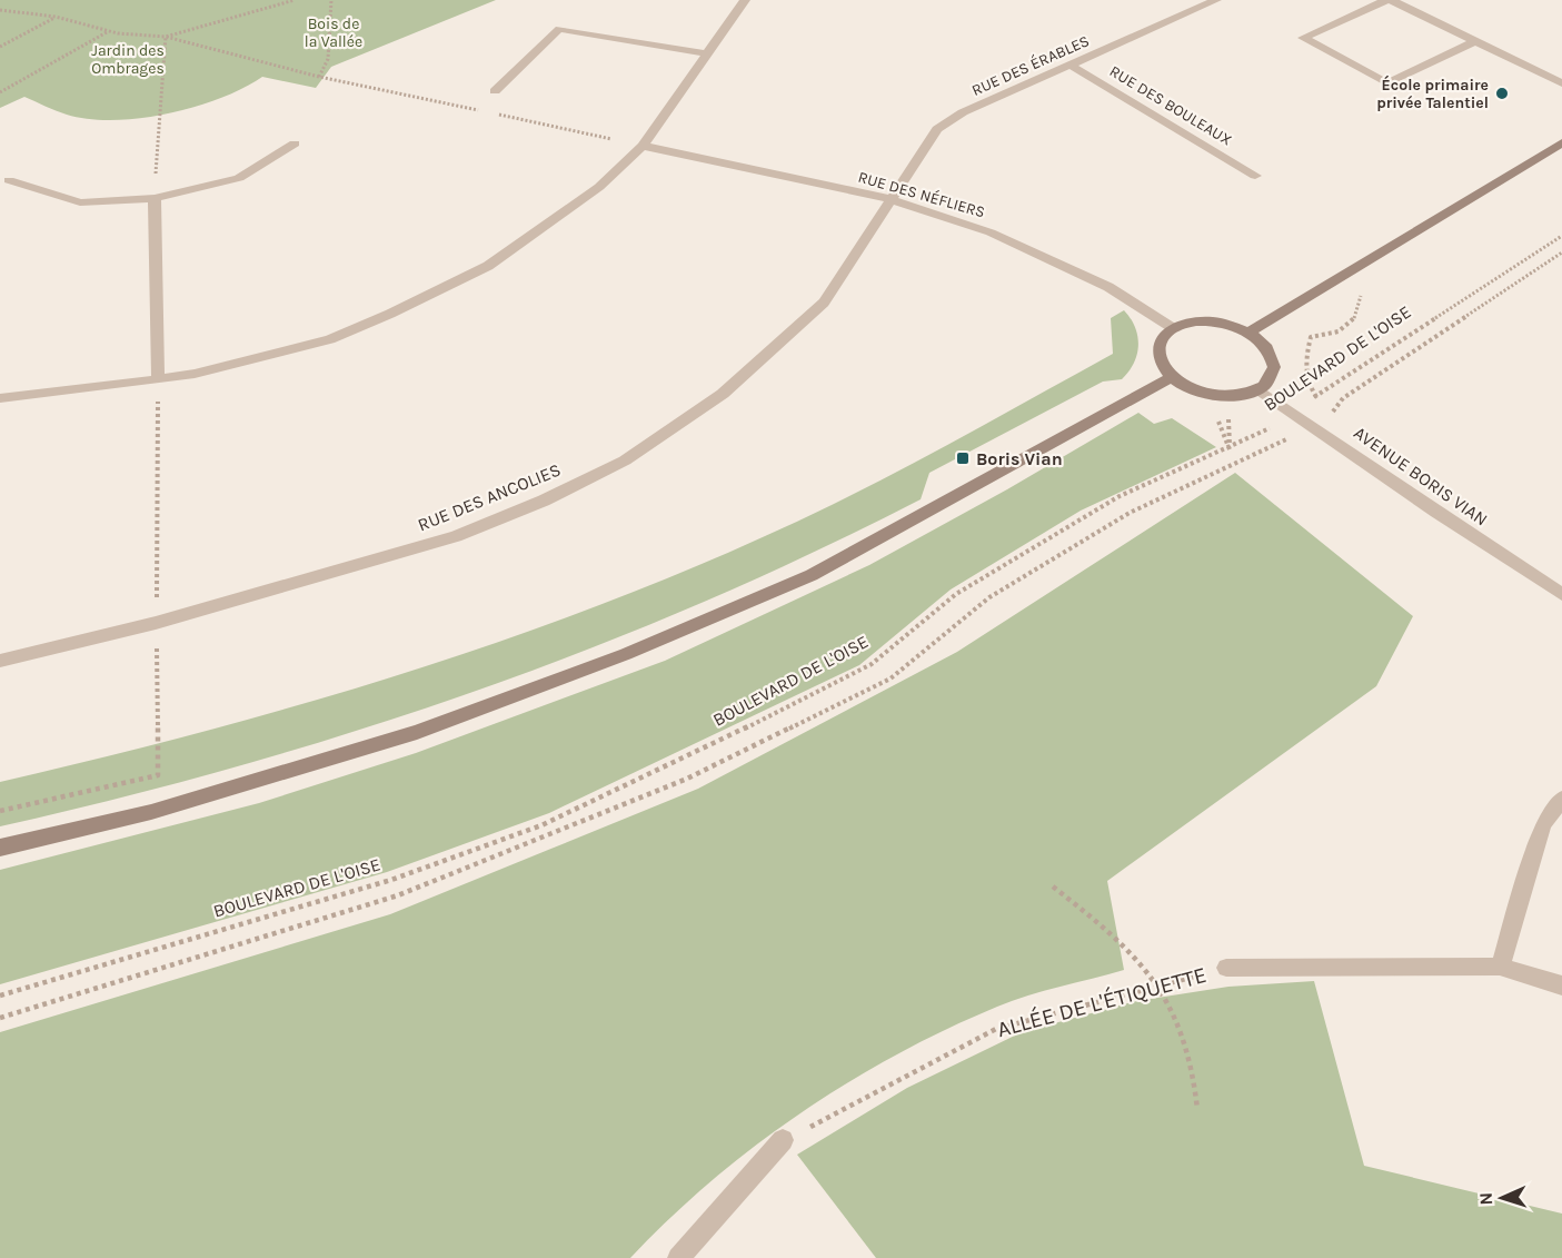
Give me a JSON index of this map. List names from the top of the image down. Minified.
{"streets":{"street":["RUE DES ÉRABLES","RUE DES BOULEAUX","RUE DES NÉFLIERS","AVENUE BORIS VIAN","RUE DES ANCOLIES","ALLÉE DE L'ÉTIQUETTE"],"path":["BOULEVARD DE L'OISE"]},"crossings":[["RUE DES ÉRABLES","RUE DES BOULEAUX"],["RUE DES ÉRABLES","RUE DES NÉFLIERS"],["RUE DES ÉRABLES","RUE DES ANCOLIES"],["RUE DES NÉFLIERS","AVENUE BORIS VIAN"],["RUE DES NÉFLIERS","RUE DES ANCOLIES"],["BOULEVARD DE L'OISE","AVENUE BORIS VIAN"]],"parks":["Bois de la Vallée","Jardin des Ombrages"],"places":{"other":["École primaire privée Talentiel"],"transit":["Boris Vian"]},"north":"left"}
